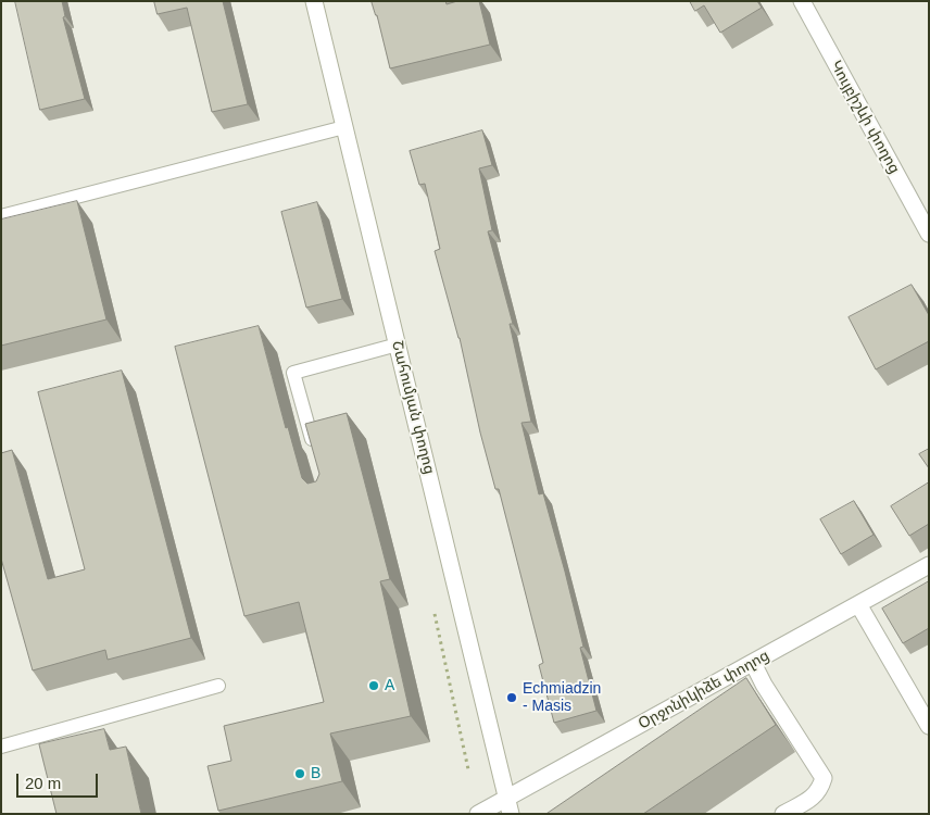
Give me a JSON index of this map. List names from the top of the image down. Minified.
{"streets":{"street":["Կույբիշևի փողոց","Շահումյան փողոց","Օրջոնիկիձե փողոց"]},"crossings":[["Շահումյան փողոց","Օրջոնիկիձե փողոց"]],"places":["A","Echmiadzin - Masis","B"],"scale_bar":"20 m"}
